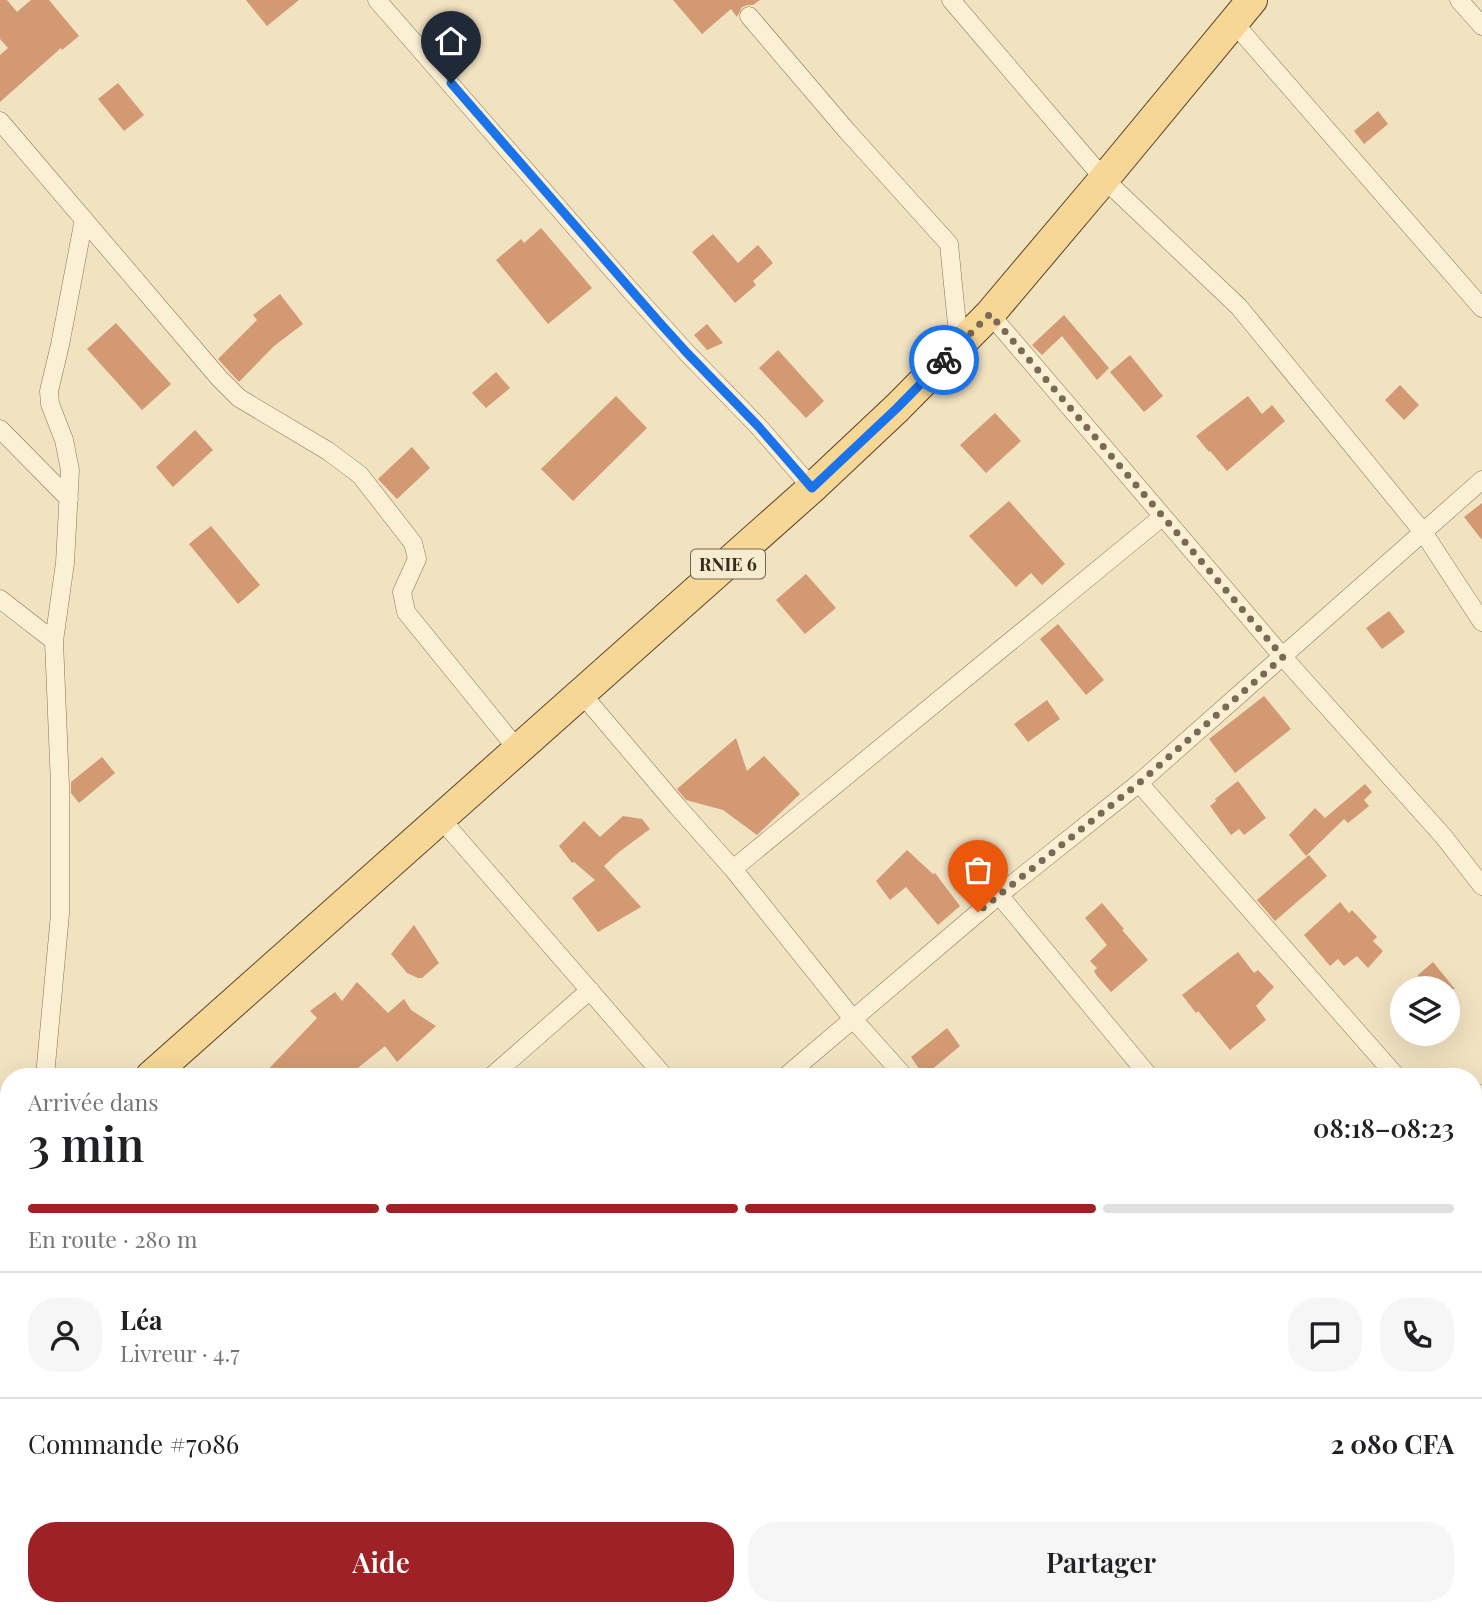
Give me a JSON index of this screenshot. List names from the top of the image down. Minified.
{"streets":{"main road":["RNIE 6"]},"page":{"heading":["3 min","Arrivée dans","08:18–08:23"],"panel":["Léa","Livreur · 4.7","Commande #7086","2 080 CFA"],"bar":"En route · 280 m","buttons":["Aide","Partager"]}}
